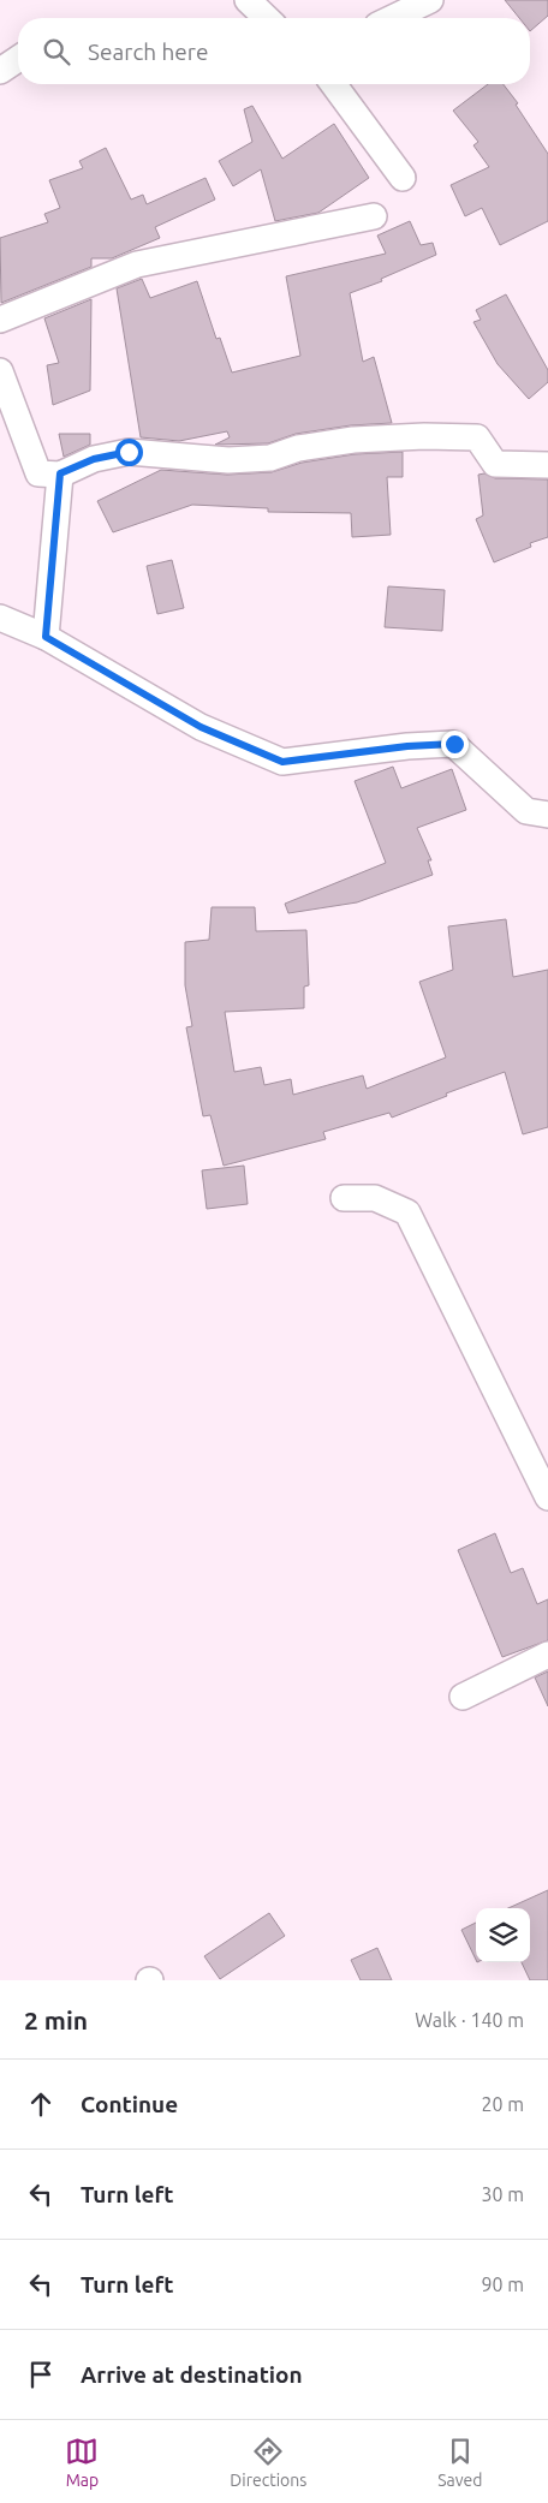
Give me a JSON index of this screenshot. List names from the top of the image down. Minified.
{"page":{"search":"Search here","heading":["2 min","Walk · 140 m"],"list":[["Continue","20 m"],["Turn left","30 m"],["Turn left","90 m"],"Arrive at destination"],"nav":["Map","Directions","Saved"]}}
